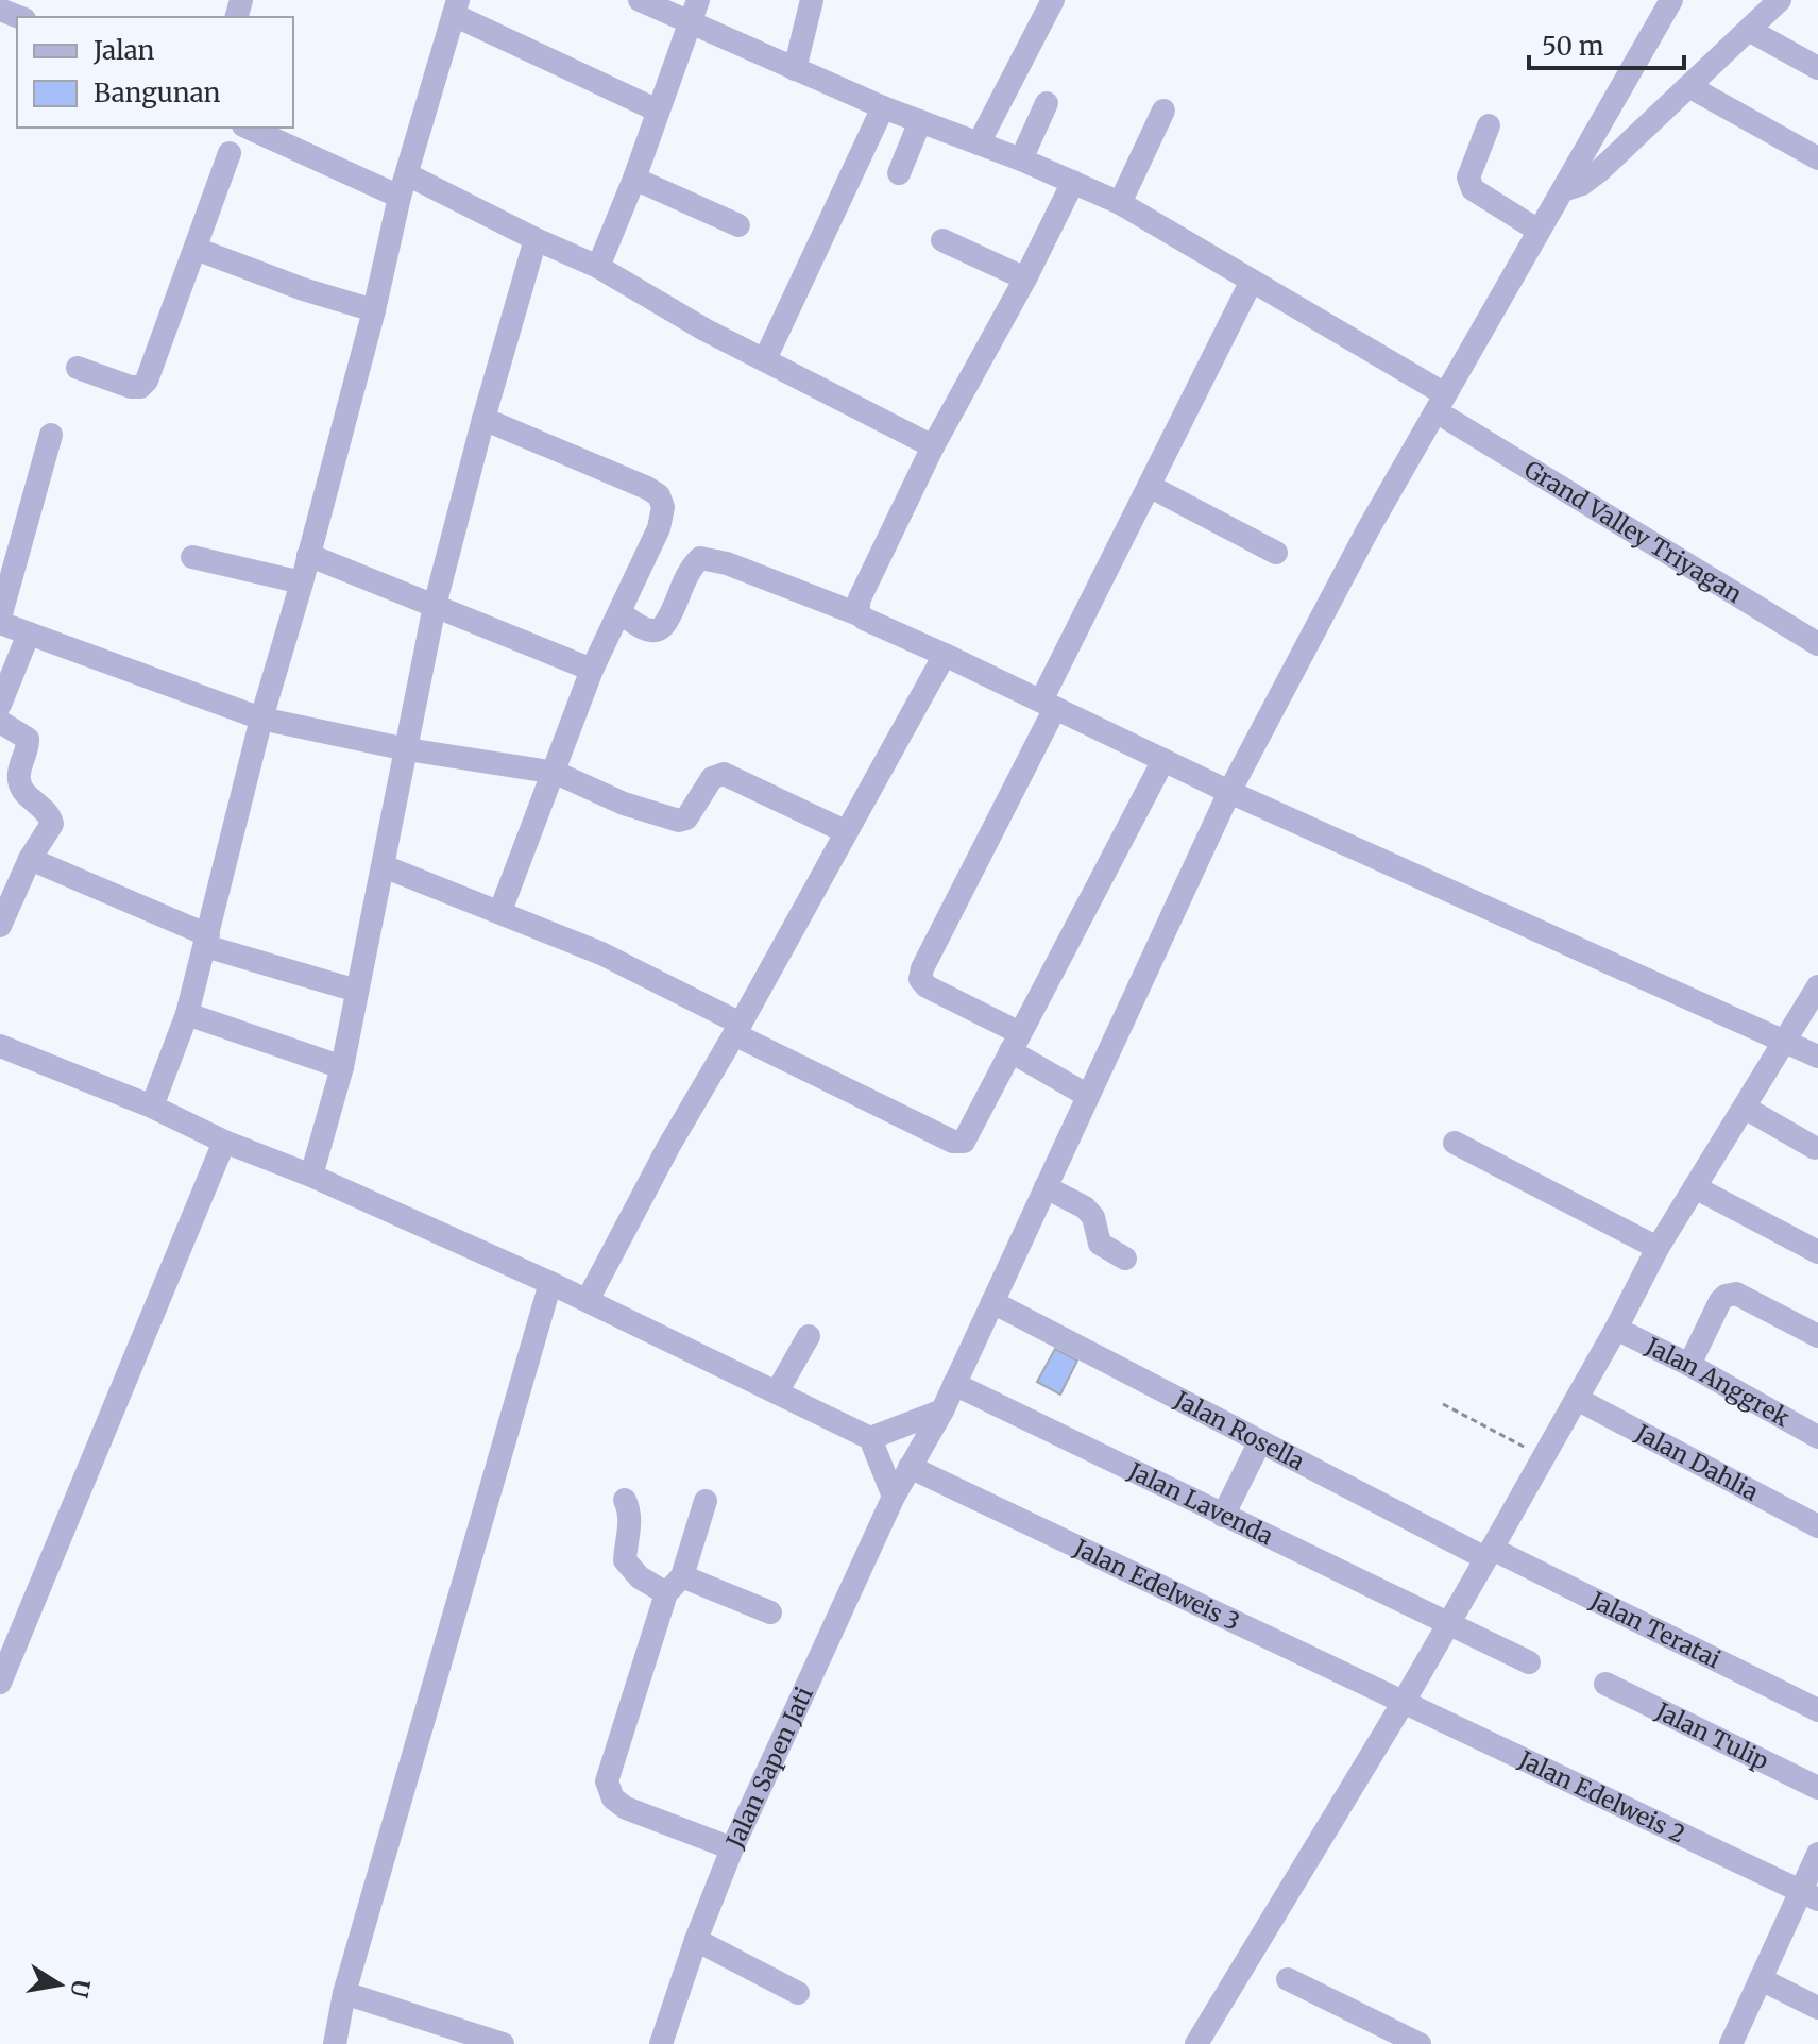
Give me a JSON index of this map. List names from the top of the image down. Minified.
{"streets":{"street":["Grand Valley Triyagan","Jalan Anggrek","Jalan Rosella","Jalan Dahlia","Jalan Lavenda","Jalan Edelweis 3","Jalan Teratai","Jalan Tulip","Jalan Sapen Jati","Jalan Edelweis 2"]},"crossings":[["Jalan Rosella","Jalan Teratai"],["Jalan Rosella","Jalan Sapen Jati"],["Jalan Lavenda","Jalan Sapen Jati"],["Jalan Edelweis 3","Jalan Sapen Jati"],["Jalan Edelweis 3","Jalan Edelweis 2"]],"legend":["Jalan","Bangunan"],"scale_bar":"50 m","north":"right"}
